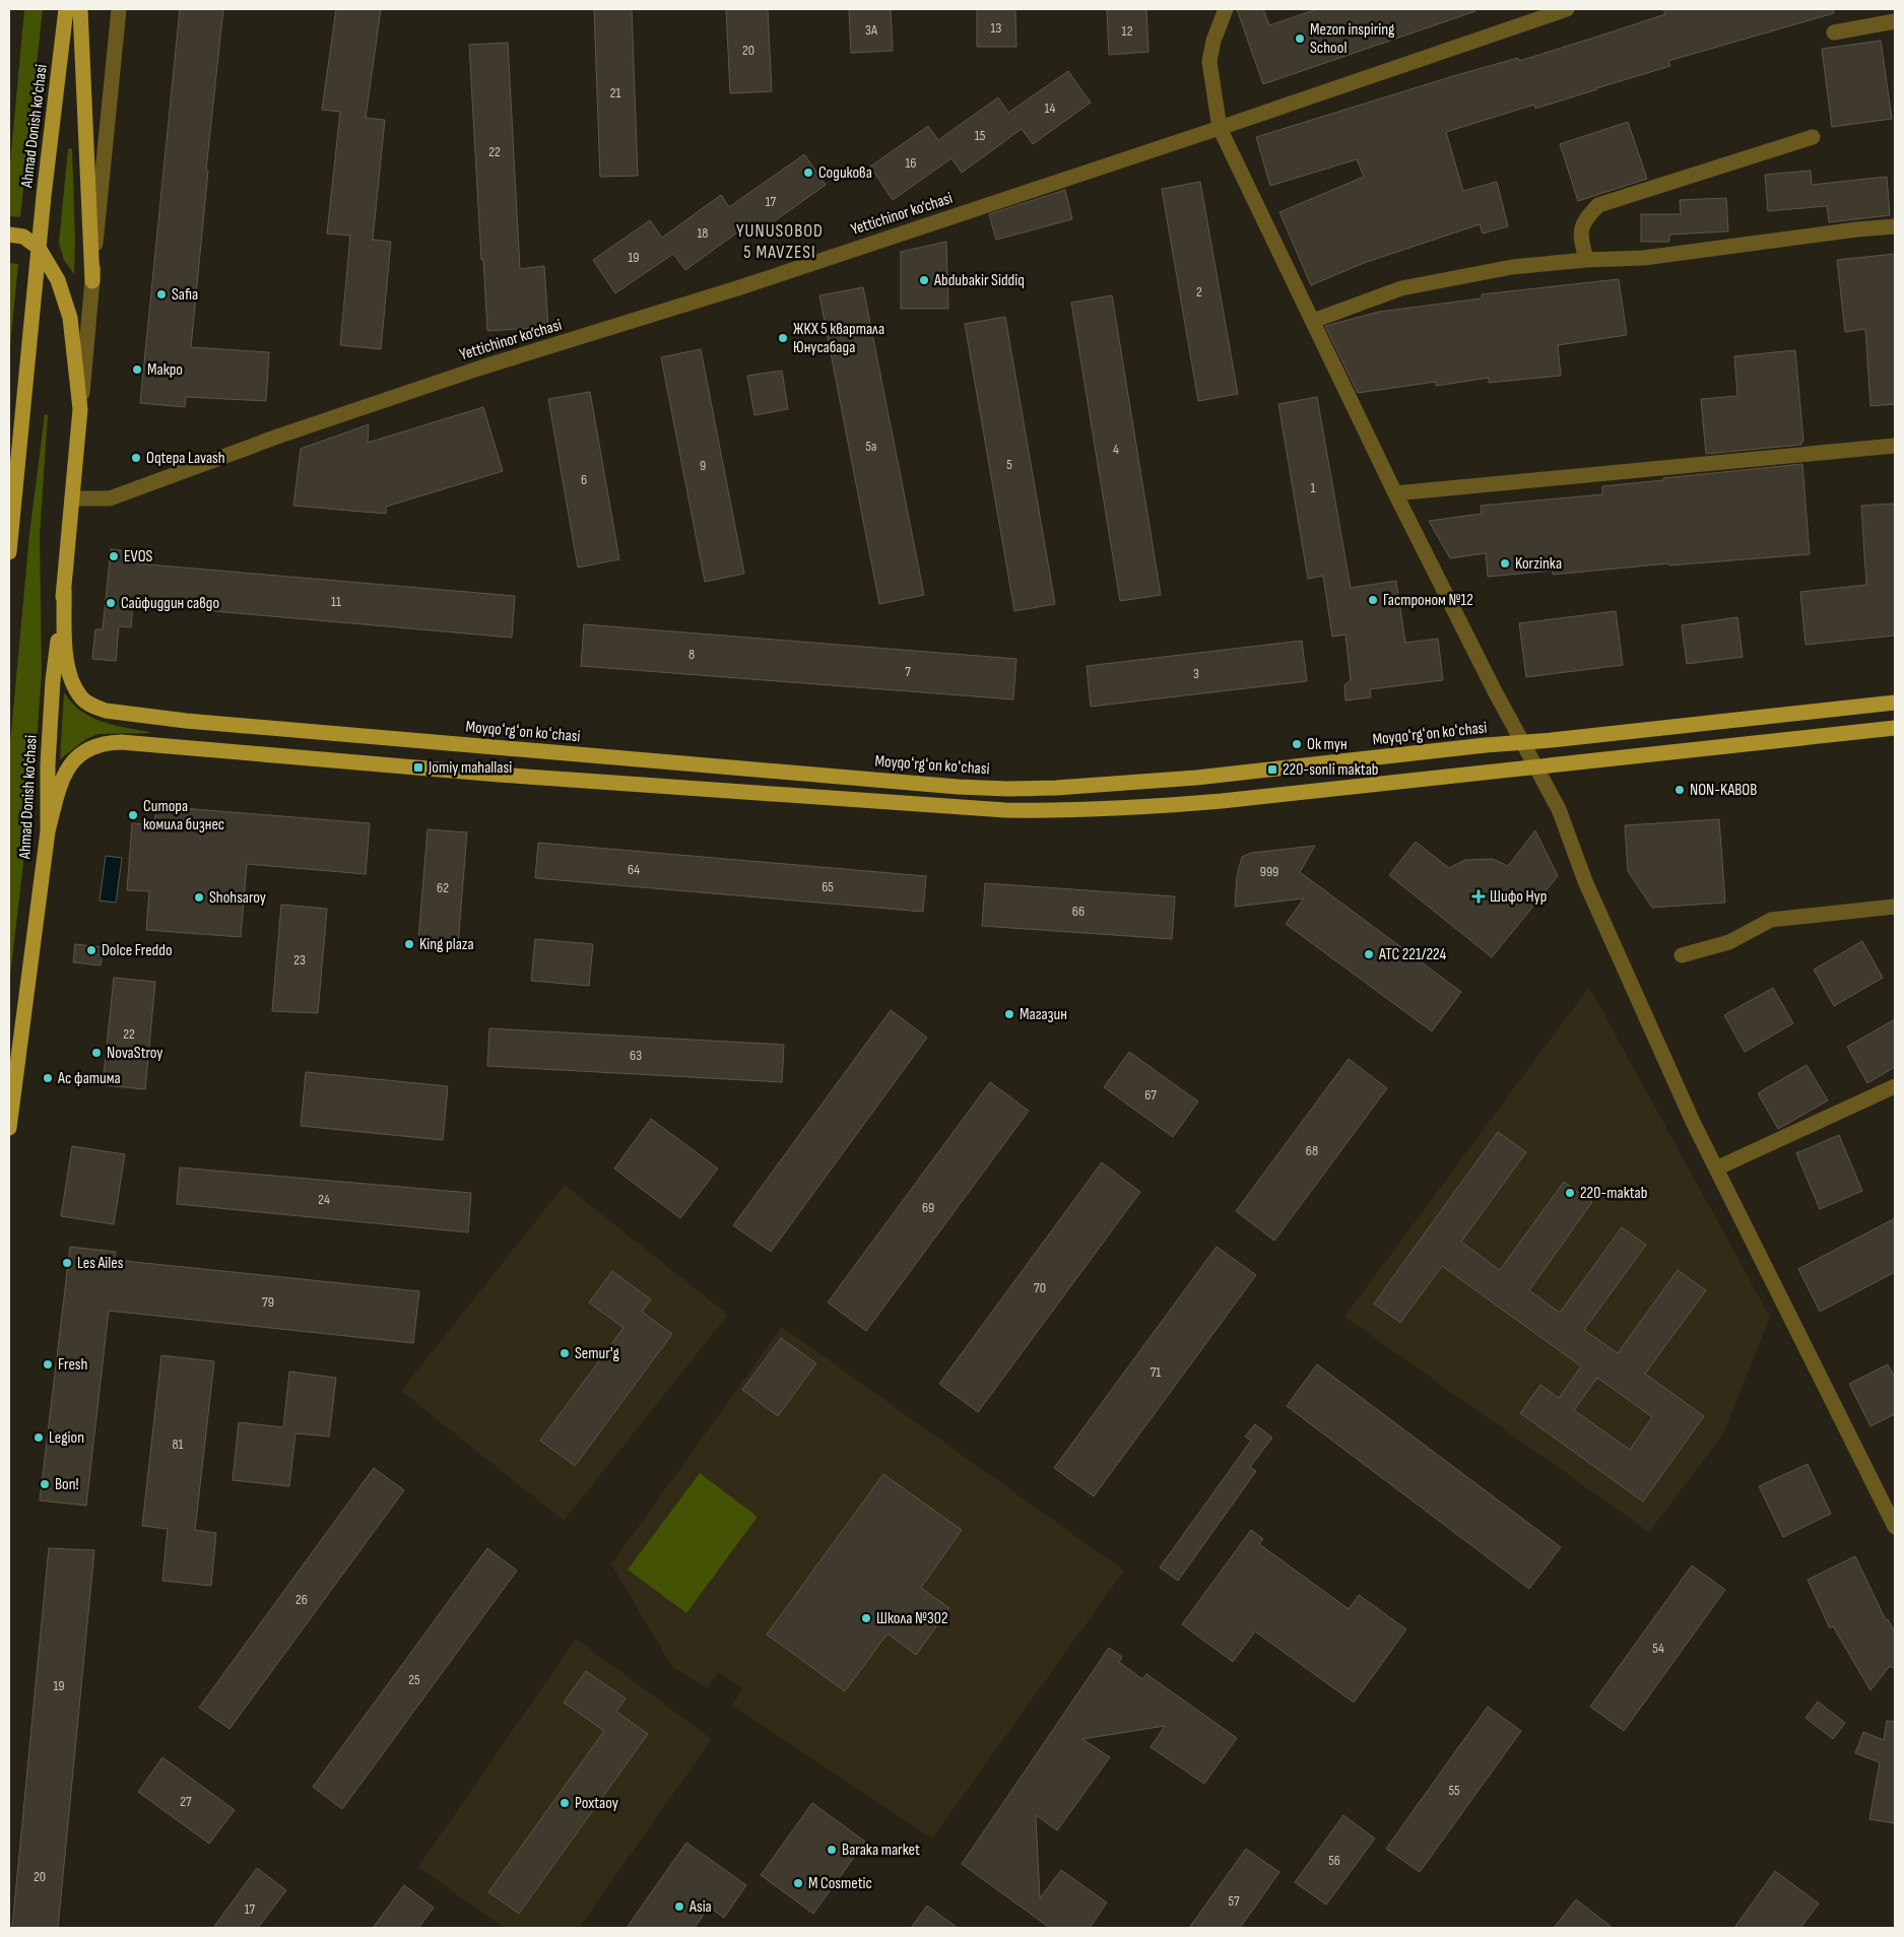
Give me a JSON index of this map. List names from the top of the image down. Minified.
{"streets":{"main road":["Ahmad Donish ko'chasi","Moyqoʻrgʻon koʻchasi"],"street":["Yettichinor ko‘chasi"]},"crossings":[["Ahmad Donish ko'chasi","Moyqoʻrgʻon koʻchasi"]],"districts":["YUNUSOBOD 5 MAVZESI"],"places":{"other":["Mezon inspiring School","Содикова","Abdubakir Siddiq","Safia","ЖКХ 5 квартала Юнусабада","Макро","Oqtepa Lavash","EVOS","Korzinka","Гастроном №12","Сайфиддин савдо","Ок тун","NON-KABOB","Ситора комила бизнес","Shohsaroy","King plaza","Dolce Freddo","АТС 221/224","Магазин","NovaStroy","Ас фатима","220-maktab","Les Ailes","Semur'g","Fresh","Legion","Bon!","Школа №302","Poxtaoy","Baraka market","M Cosmetic","Asia"],"transit":["Jomiy mahallasi","220-sonli maktab"],"health":["Шифо Нур"]},"house_numbers":["13","3А","12","20","21","14","15","22","16","17","18","19","2","5а","4","5","9","6","1","11","8","7","3","64","999","65","62","66","23","22","63","67","68","24","69","70","79","71","81","26","54","25","19","55","27","56","20","57","17"]}
